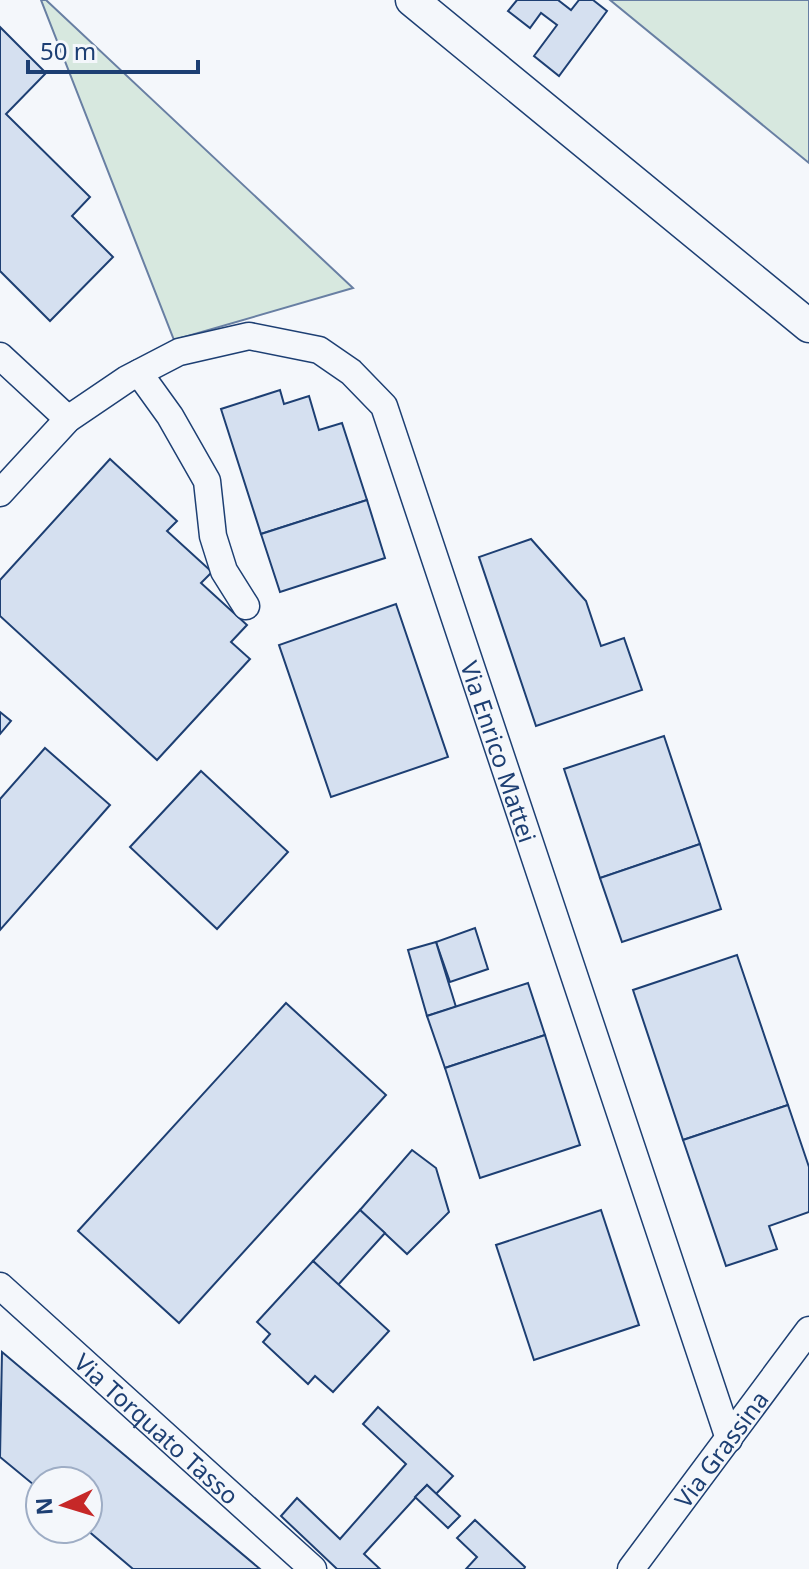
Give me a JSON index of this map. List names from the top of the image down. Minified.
{"streets":{"street":["Via Enrico Mattei","Via Torquato Tasso","Via Grassina"]},"crossings":[["Via Enrico Mattei","Via Grassina"]],"scale_bar":"50 m","north":"left"}
